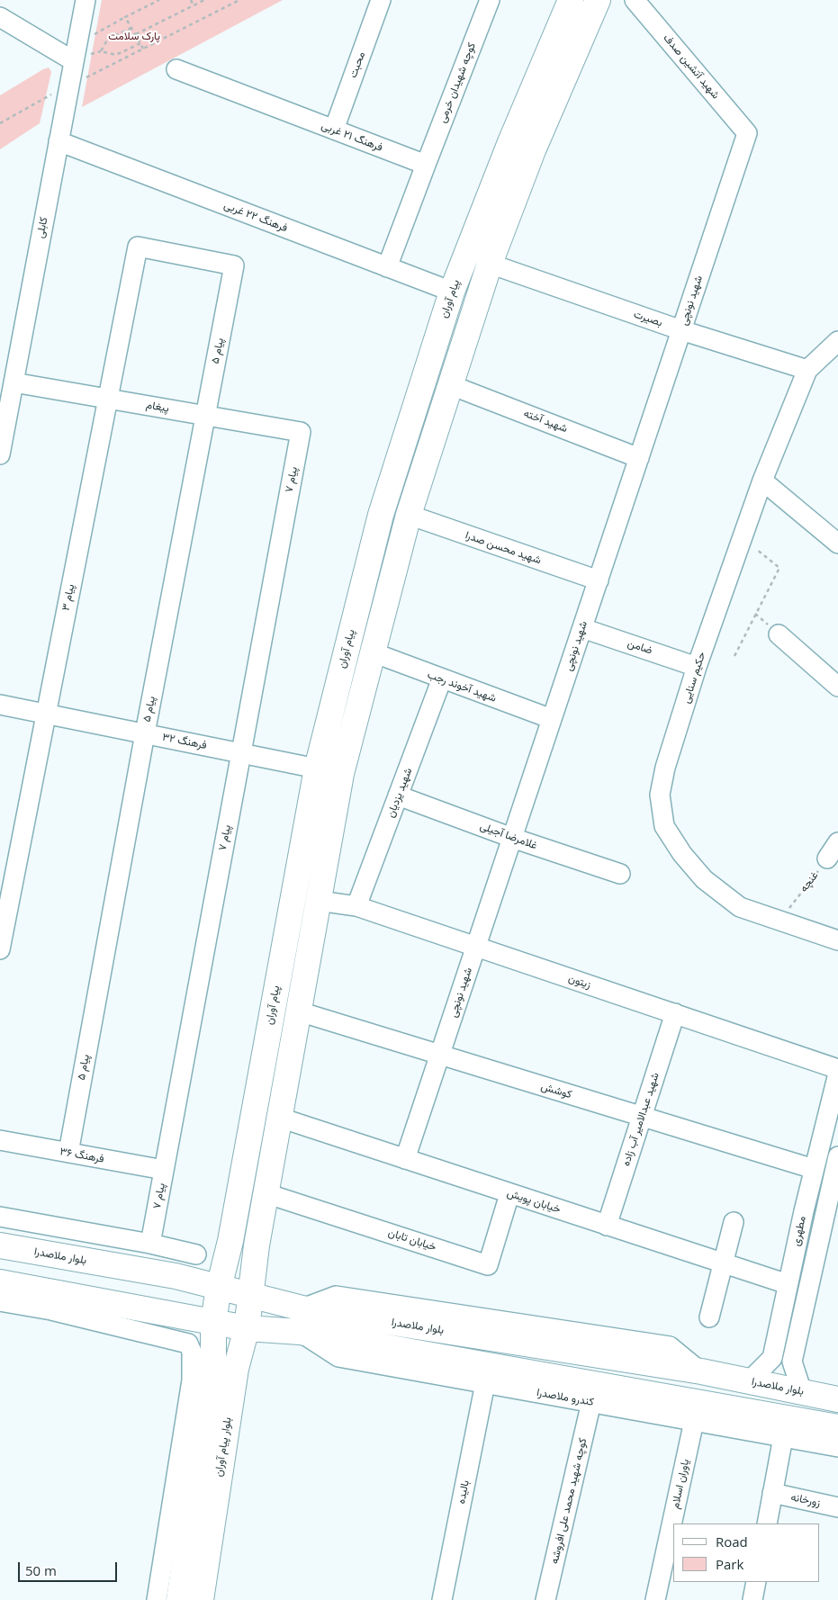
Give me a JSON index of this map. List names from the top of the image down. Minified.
{"streets":{"main road":["پیام آوران","بلوار ملاصدرا","بلوار پیام آوران"],"street":["محبت","شهید آتشین صدف","کوچه شهیدان خرمی","فرهنگ ۲۱ غربی","فرهنگ ۲۲ غربی","کابلی","شهید نونچی","بصیرت","پیام ۵","پیغام","شهید آخته","پیام ۷","شهید محسن صدرا","پیام ۳","ضامن","حکیم سنایی","شهید آخوند رجب","فرهنگ ۳۲","شهید یزدیان","غلامرضا آجیلی","زیتون","کوشش","شهید عبدالامیر آب زاده","فرهنگ ۳۶","خیابان پویش","مطهری","خیابان تابان","کندرو ملاصدرا","یاوران اسلام","بالیده","زورخانه","کوچه شهید محمد علی افروشه"],"path":["غنچه"]},"crossings":[["محبت","فرهنگ ۲۱ غربی"],["شهید آتشین صدف","شهید نونچی"],["کوچه شهیدان خرمی","فرهنگ ۲۱ غربی"],["فرهنگ ۲۲ غربی","کابلی"],["فرهنگ ۲۲ غربی","پیام آوران"],["کابلی","پیغام"],["پیام آوران","فرهنگ ۳۲"],["پیام آوران","بلوار ملاصدرا"],["پیام آوران","بلوار پیام آوران"],["شهید نونچی","بصیرت"],["شهید نونچی","شهید آخته"],["شهید نونچی","شهید محسن صدرا"],["شهید نونچی","ضامن"],["شهید نونچی","شهید آخوند رجب"],["شهید نونچی","غلامرضا آجیلی"],["شهید نونچی","زیتون"],["شهید نونچی","کوشش"],["شهید نونچی","خیابان پویش"],["بصیرت","حکیم سنایی"],["پیام ۵","پیغام"],["پیام ۵","پیام ۳"],["پیام ۵","فرهنگ ۳۲"],["پیام ۵","فرهنگ ۳۶"],["پیغام","پیام ۷"],["پیغام","پیام ۳"],["پیام ۷","فرهنگ ۳۲"],["پیام ۷","فرهنگ ۳۶"],["پیام ۳","فرهنگ ۳۲"],["ضامن","حکیم سنایی"],["حکیم سنایی","غنچه"],["شهید آخوند رجب","شهید یزدیان"],["شهید یزدیان","غلامرضا آجیلی"],["شهید یزدیان","زیتون"],["زیتون","شهید عبدالامیر آب زاده"],["کوشش","شهید عبدالامیر آب زاده"],["کوشش","مطهری"],["شهید عبدالامیر آب زاده","خیابان پویش"],["خیابان پویش","مطهری"],["خیابان پویش","خیابان تابان"],["بلوار ملاصدرا","کندرو ملاصدرا"],["بلوار ملاصدرا","بلوار پیام آوران"],["کندرو ملاصدرا","یاوران اسلام"],["کندرو ملاصدرا","بالیده"],["کندرو ملاصدرا","کوچه شهید محمد علی افروشه"]],"parks":["پارک سلامت"],"legend":["Road","Park"],"scale_bar":"50 m"}
